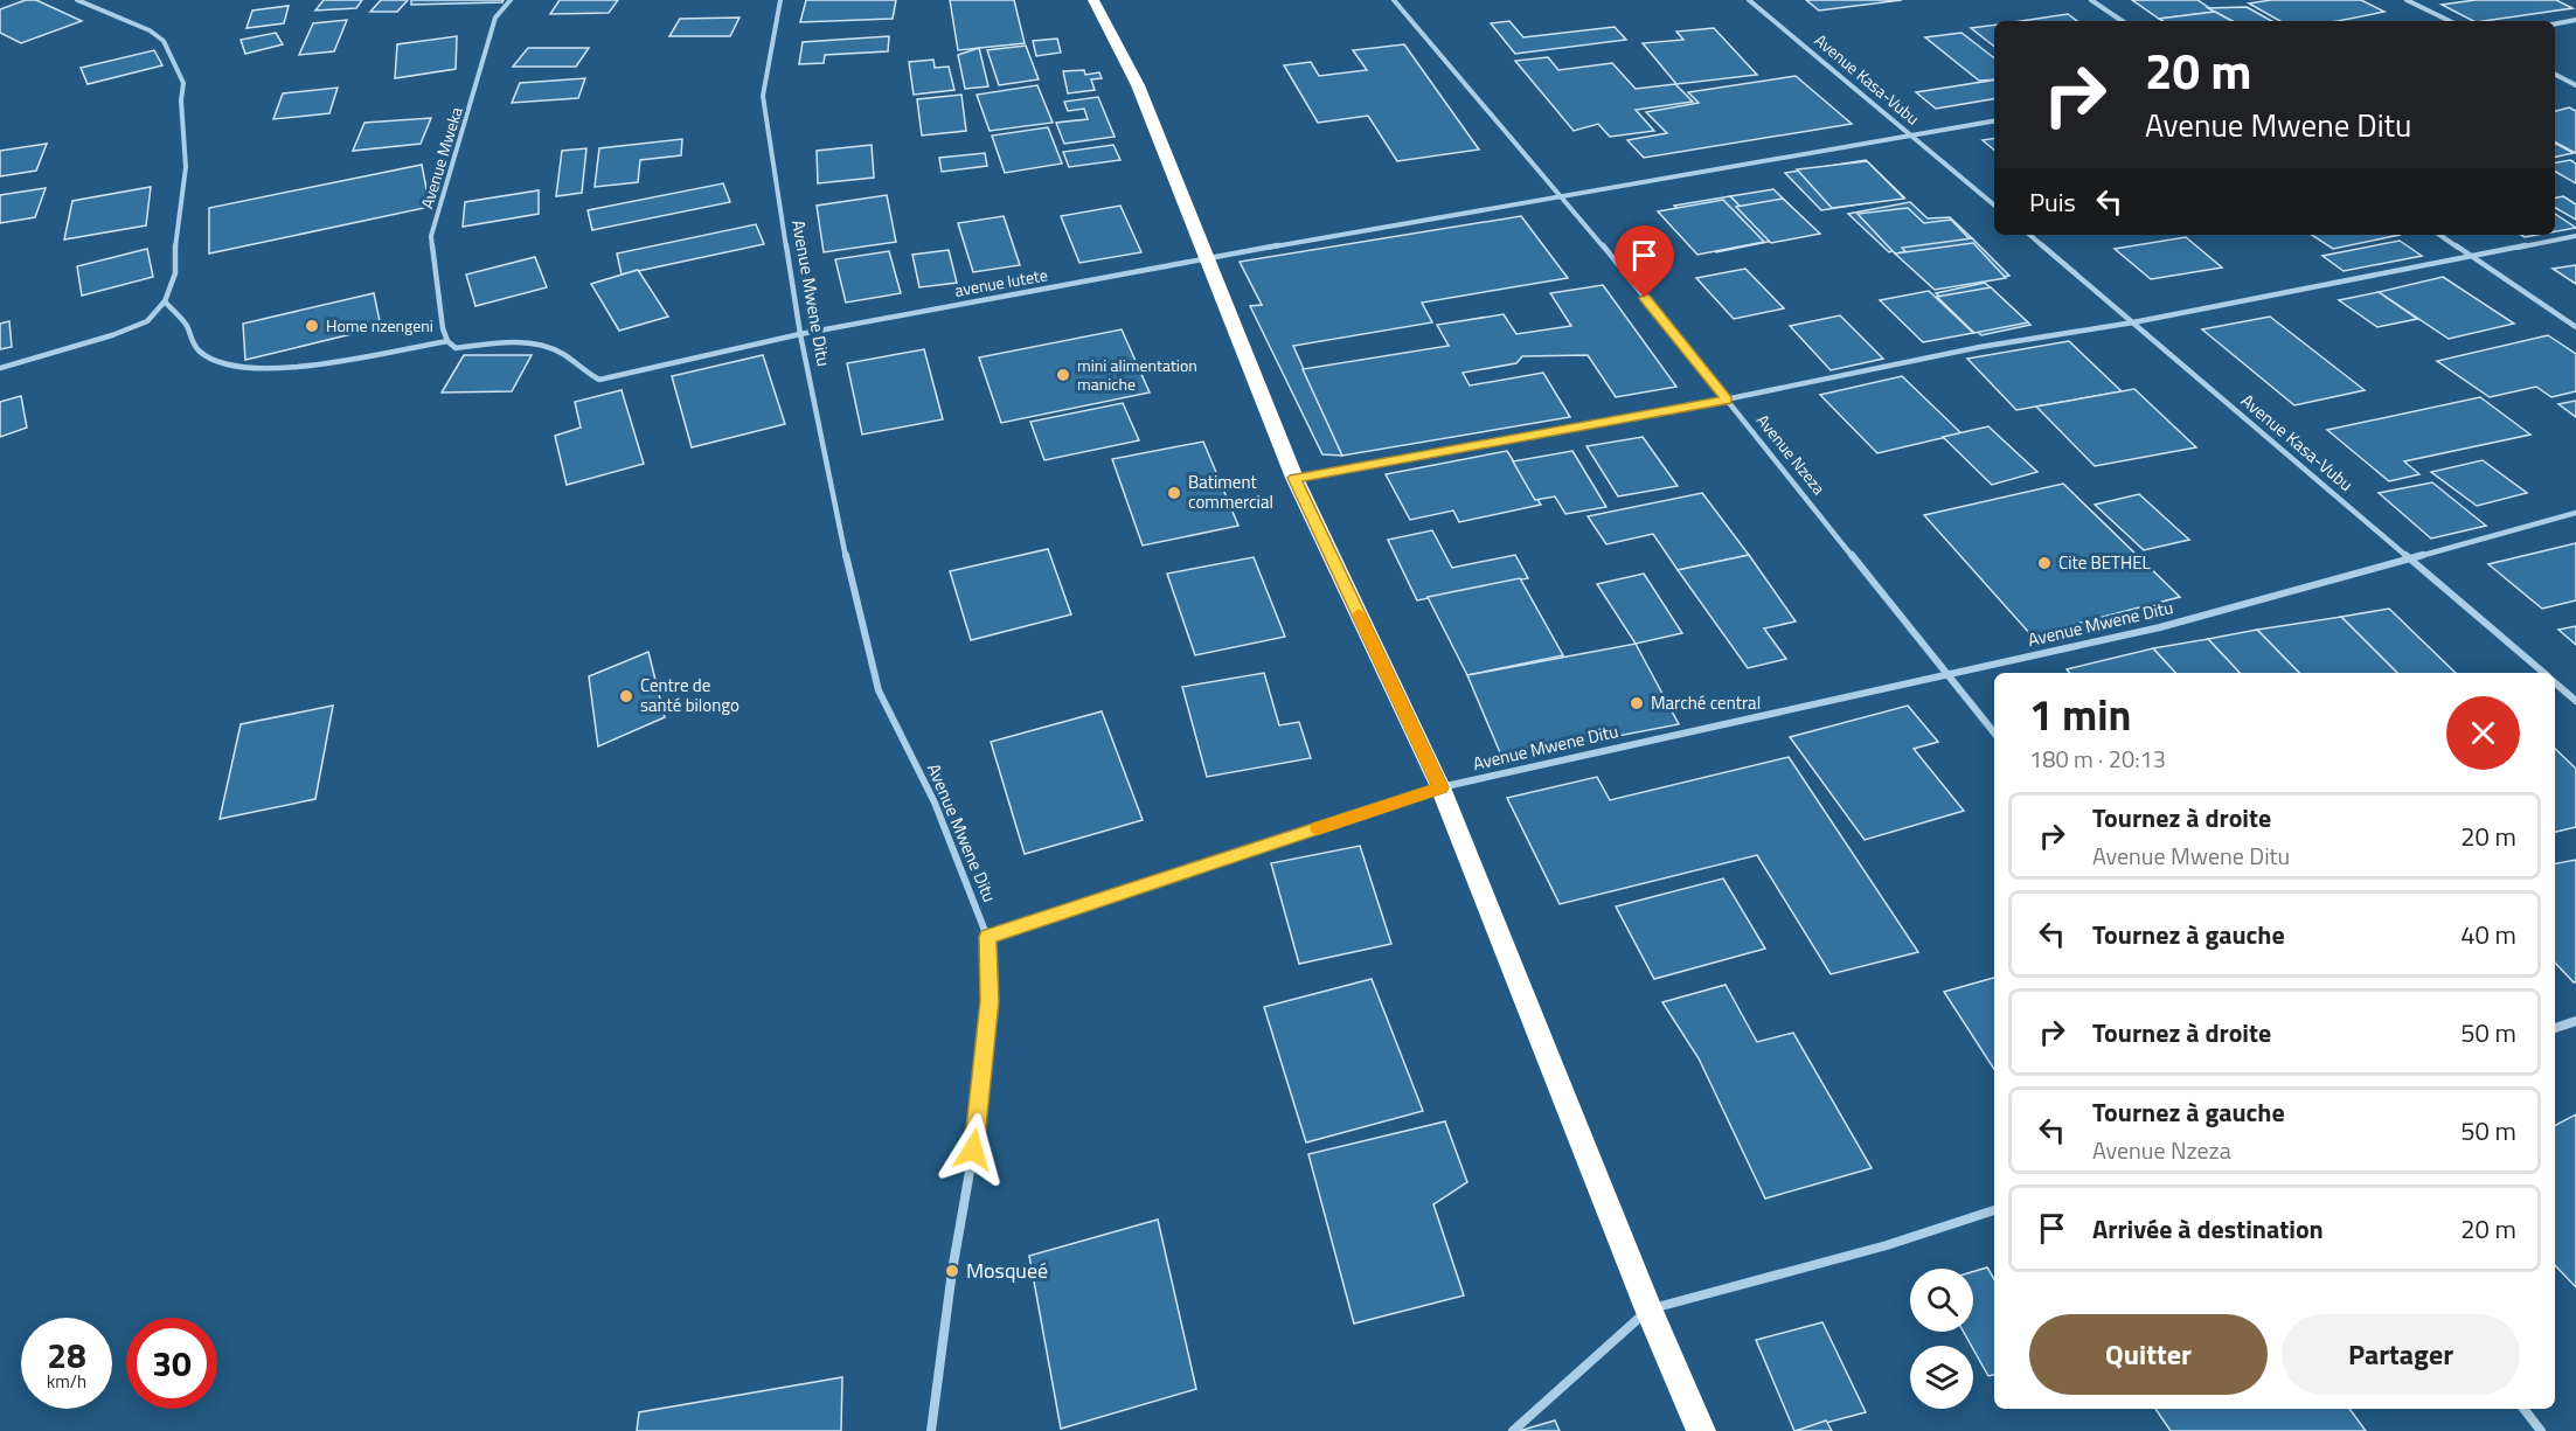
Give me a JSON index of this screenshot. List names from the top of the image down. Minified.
{"streets":{"street":["Avenue Kasa-Vubu","Avenue Mweka","avenue lutete","Avenue Mwene Ditu","Avenue Nzeza"]},"crossings":[["Avenue Kasa-Vubu","avenue lutete"],["Avenue Kasa-Vubu","Avenue Mwene Ditu"],["Avenue Mweka","avenue lutete"],["avenue lutete","Avenue Mwene Ditu"],["avenue lutete","Avenue Nzeza"],["Avenue Mwene Ditu","Avenue Nzeza"]],"places":["Home nzengeni","mini alimentation maniche","Batiment commercial","Cite BETHEL","Centre de santé bilongo","Marché central","Mosqueé"],"page":{"turn":["20 m","Avenue Mwene Ditu"],"then":"Puis","heading":["1 min","180 m · 20:13"],"list":[{"name":"Tournez à droite","note":"Avenue Mwene Ditu","value":"20 m"},{"name":"Tournez à gauche","value":"40 m"},{"name":"Tournez à droite","value":"50 m"},{"name":"Tournez à gauche","note":"Avenue Nzeza","value":"50 m"},{"name":"Arrivée à destination","value":"20 m"}],"buttons":["Quitter","Partager"],"speed":"28 km/h","limit":"30"}}
